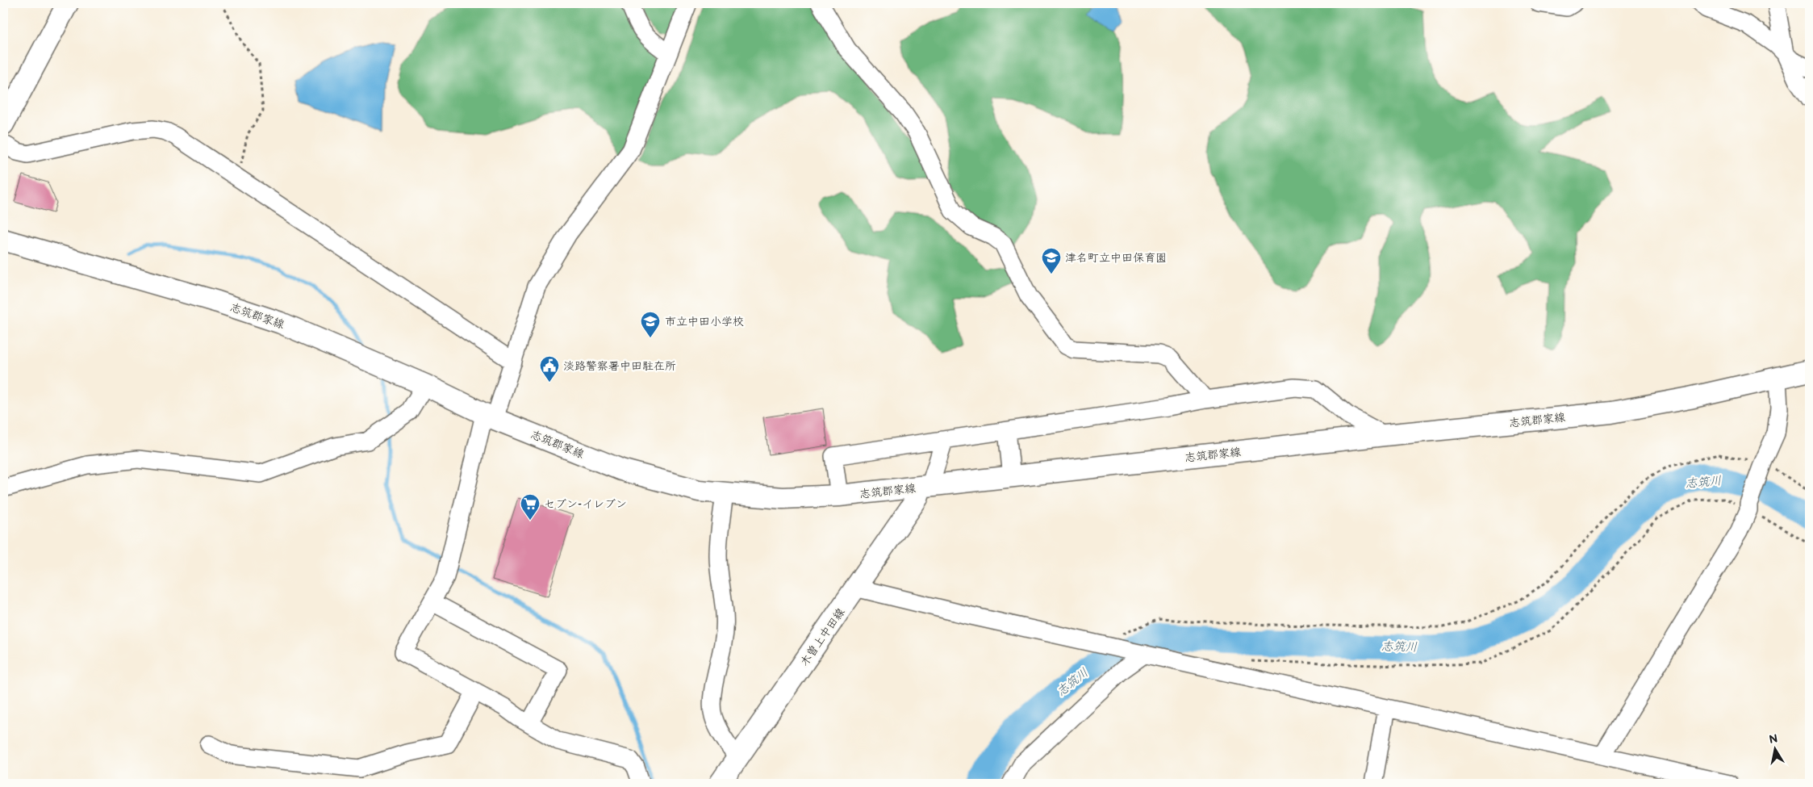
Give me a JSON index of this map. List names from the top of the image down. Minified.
{"streets":{"main road":["志筑郡家線","木曽上中田線"]},"crossings":[["志筑郡家線","木曽上中田線"]],"water":["志筑川"],"places":{"school or university":["津名町立中田保育園","市立中田小学校"],"public building":["淡路警察署中田駐在所"],"supermarket":["セブン-イレブン"]},"north":"top"}
